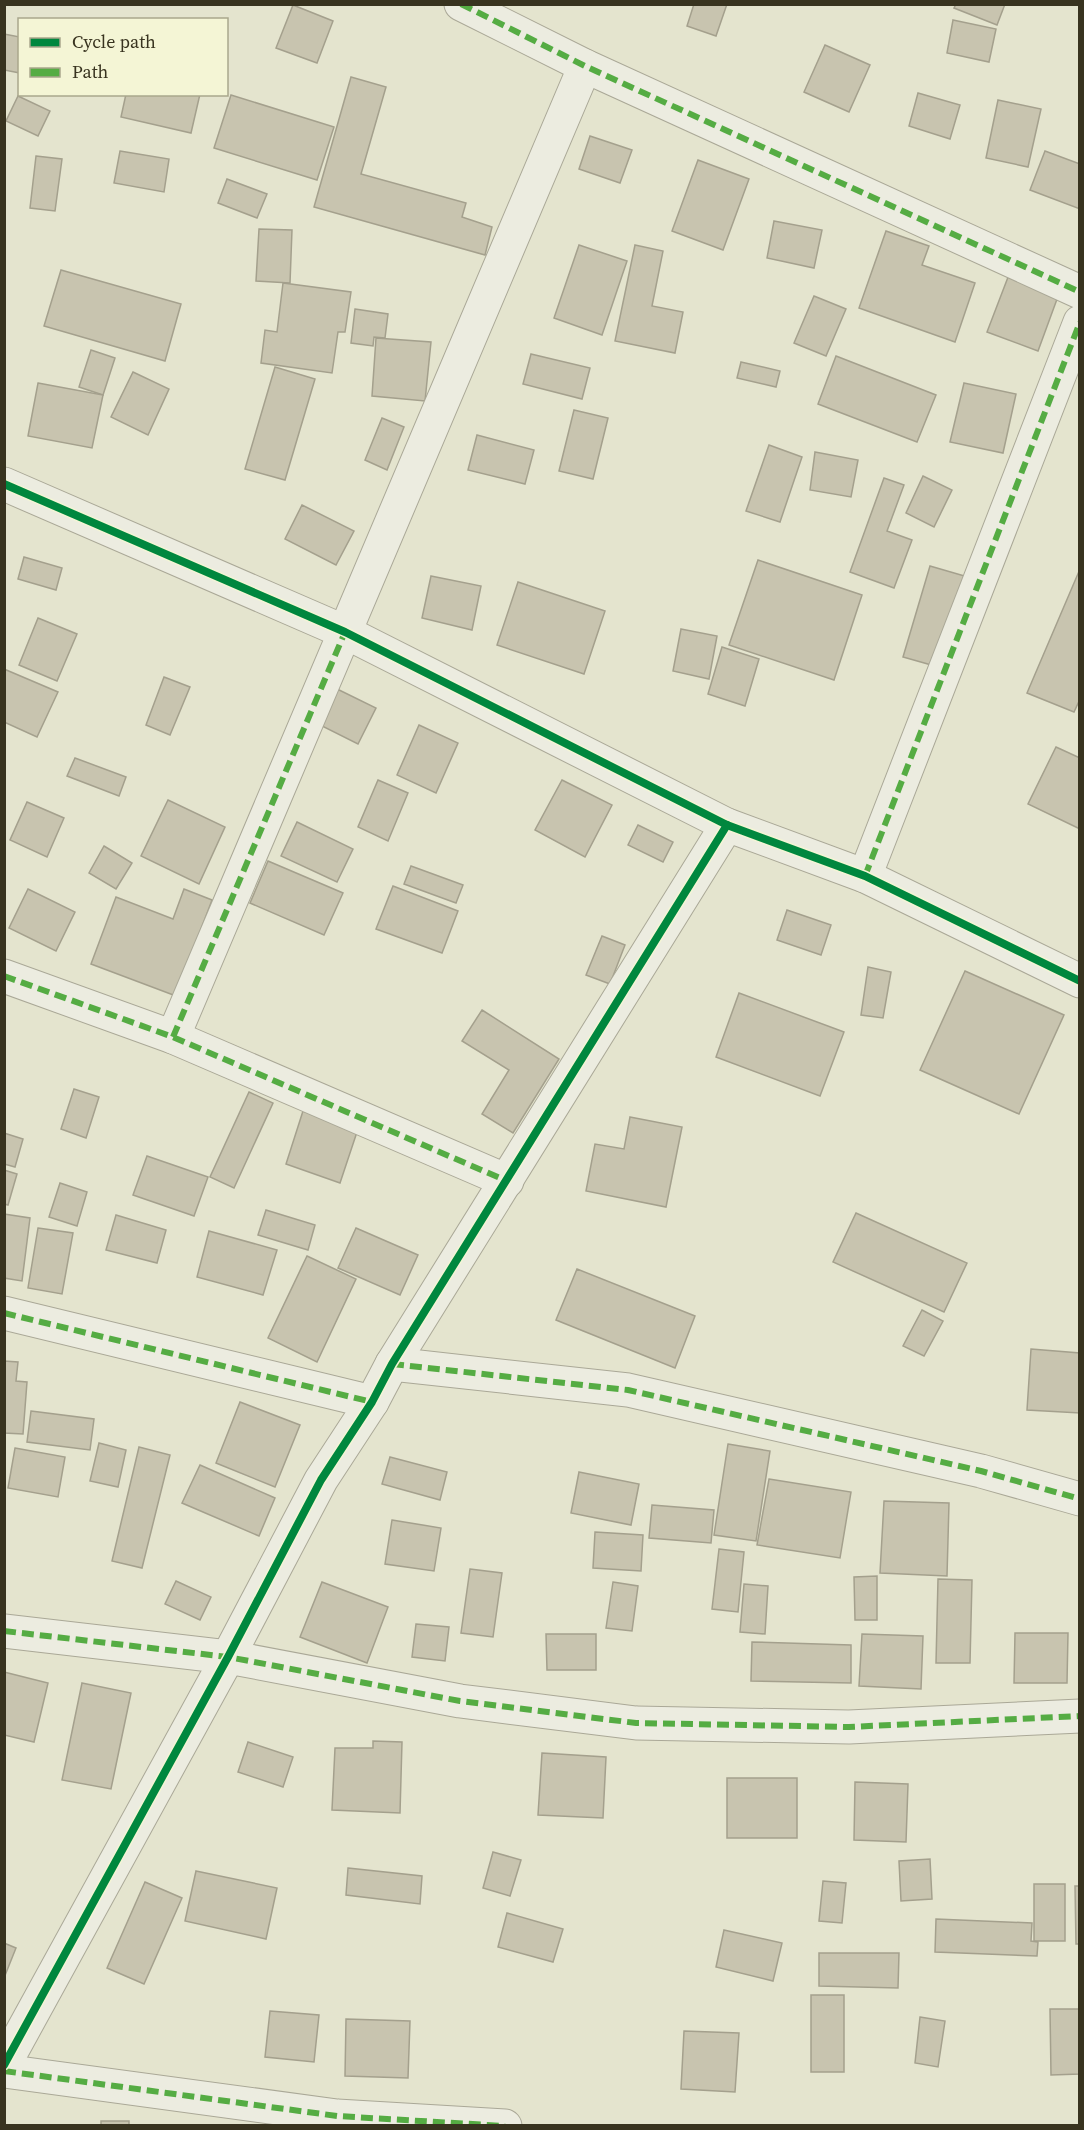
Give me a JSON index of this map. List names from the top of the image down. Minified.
{"legend":["Cycle path","Path"]}
